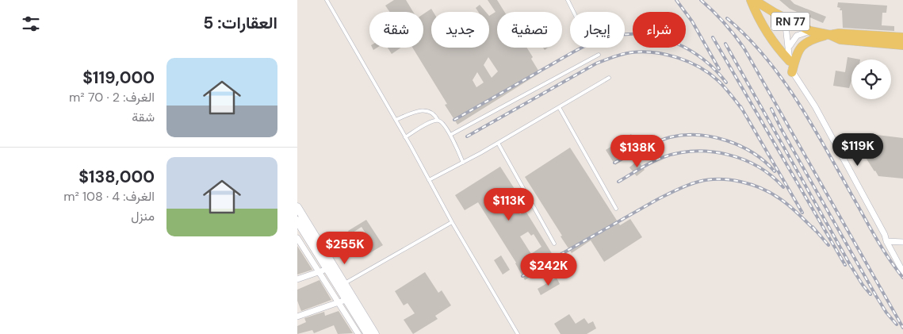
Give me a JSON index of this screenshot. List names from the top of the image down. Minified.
{"streets":{"main road":["RN 77"]},"page":{"heading":"العقارات: 5","chip":["شراء","إيجار","تصفية","جديد","شقة"],"list":[{"name":"$119,000","note":"الغرف: 2 · 70 m² · شقة"},{"name":"$138,000","note":"الغرف: 4 · 108 m² · منزل"}],"price":["$119K","$138K","$113K","$255K","$242K"]}}
